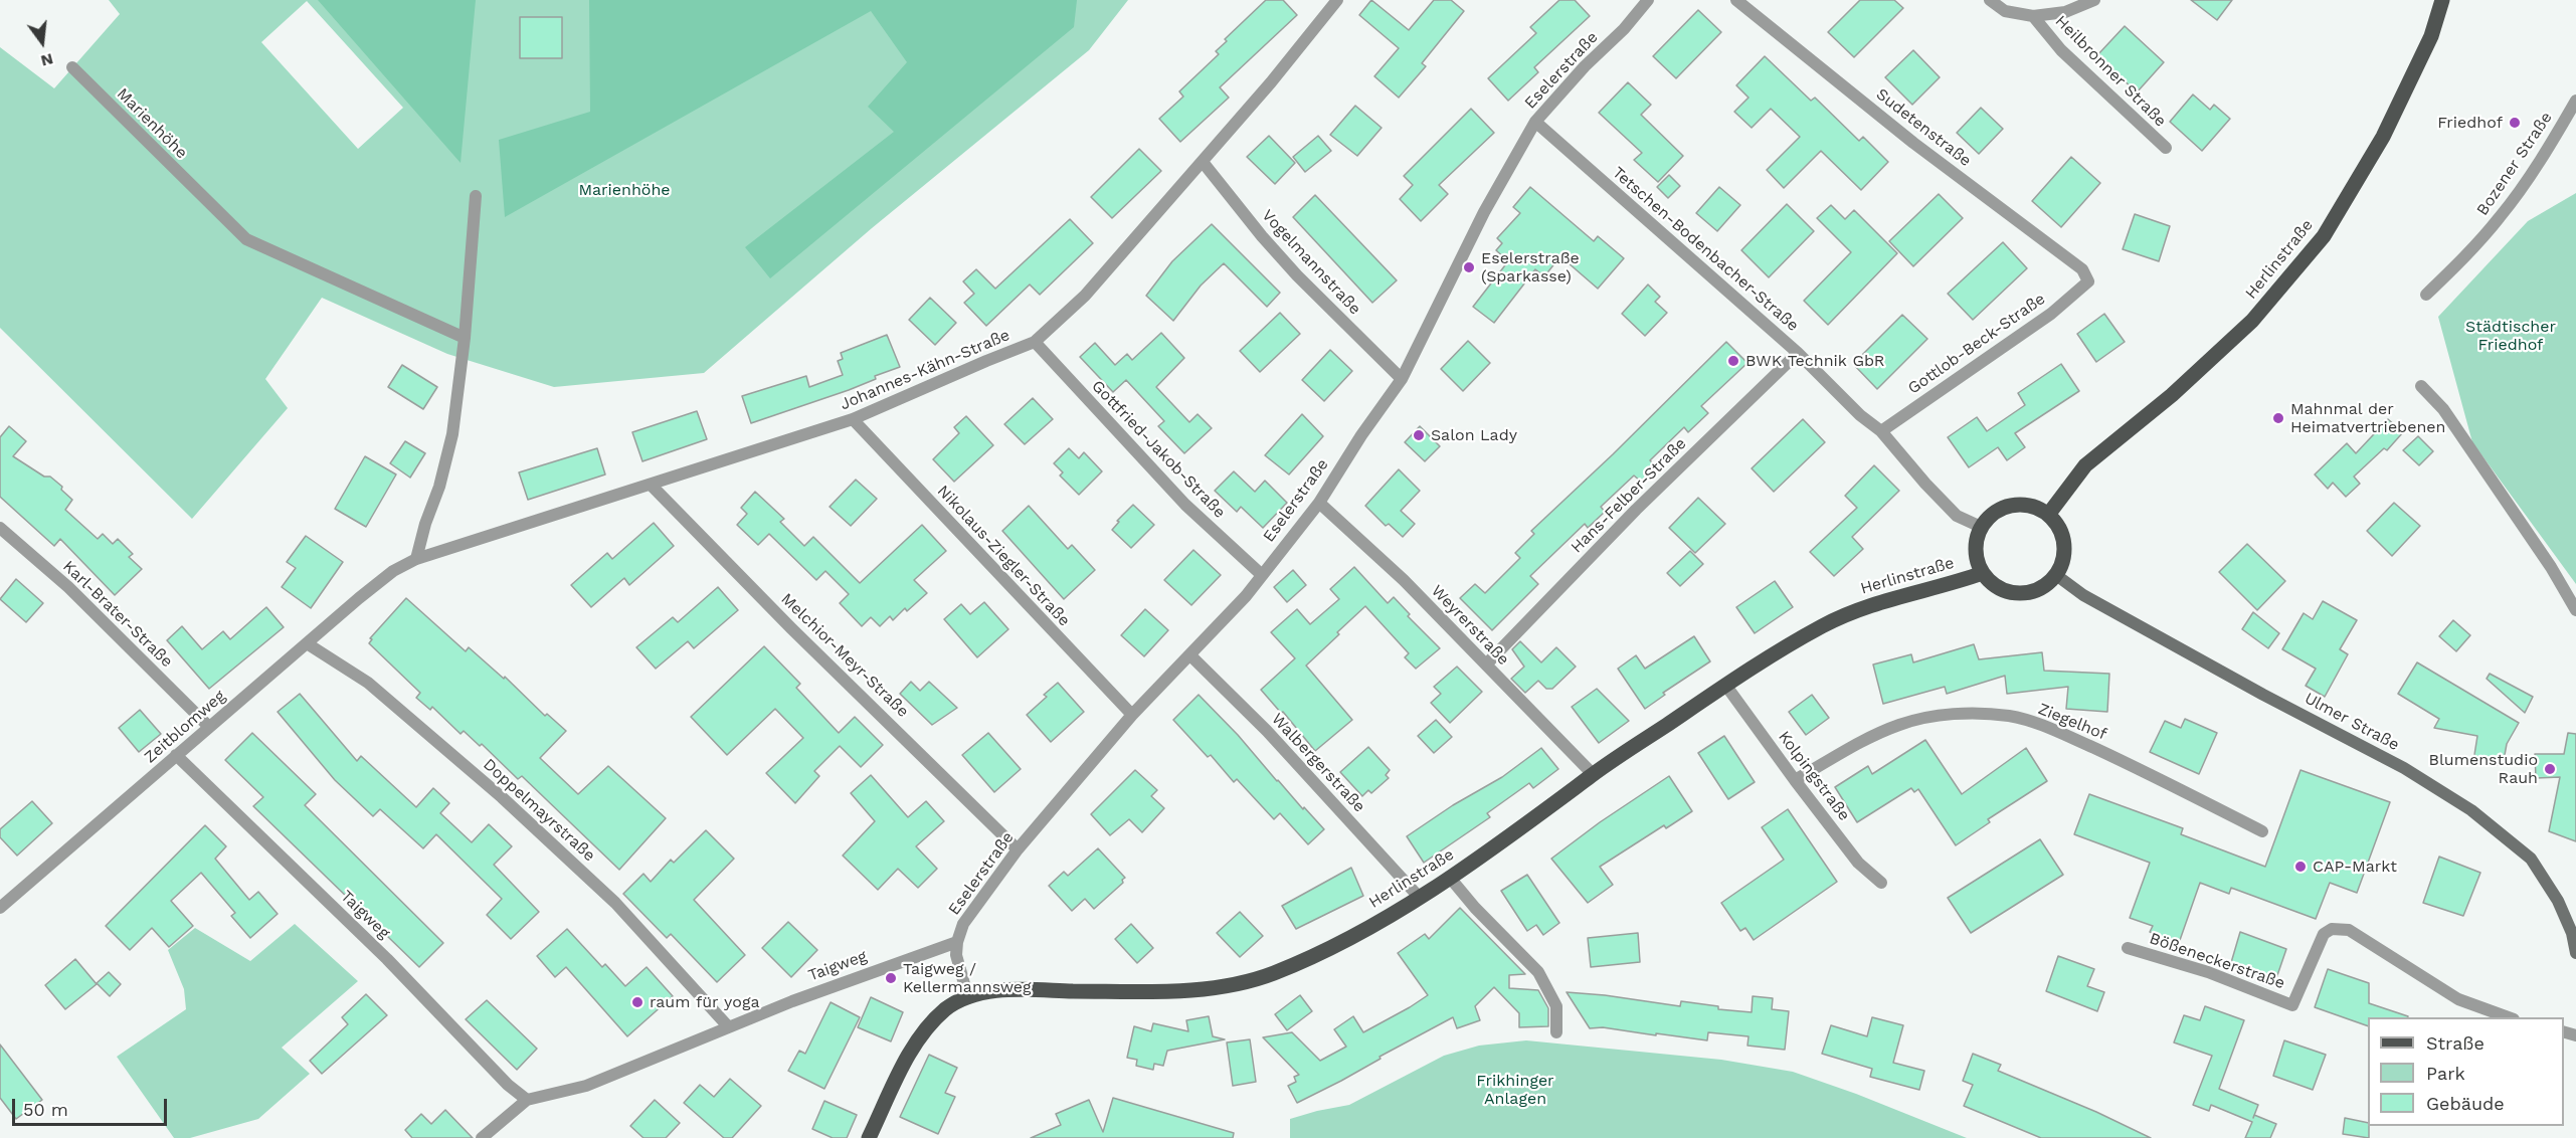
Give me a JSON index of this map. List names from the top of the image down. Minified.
{"streets":{"main road":["Herlinstraße"],"street":["Eselerstraße","Heilbronner Straße","Marienhöhe","Sudetenstraße","Bozener Straße","Tetschen-Bodenbacher-Straße","Vogelmannstraße","Gottlob-Beck-Straße","Johannes-Kähn-Straße","Gottfried-Jakob-Straße","Hans-Felber-Straße","Nikolaus-Ziegler-Straße","Karl-Brater-Straße","Weyrerstraße","Melchior-Meyr-Straße","Ziegelhof","Ulmer Straße","Zeitblomweg","Walbergerstraße","Kolpingstraße","Doppelmayrstraße","Taigweg","Bößeneckerstraße"]},"crossings":[["Eselerstraße","Tetschen-Bodenbacher-Straße"],["Eselerstraße","Herlinstraße"],["Eselerstraße","Vogelmannstraße"],["Eselerstraße","Gottfried-Jakob-Straße"],["Eselerstraße","Nikolaus-Ziegler-Straße"],["Eselerstraße","Weyrerstraße"],["Eselerstraße","Melchior-Meyr-Straße"],["Eselerstraße","Walbergerstraße"],["Eselerstraße","Taigweg"],["Sudetenstraße","Gottlob-Beck-Straße"],["Tetschen-Bodenbacher-Straße","Herlinstraße"],["Tetschen-Bodenbacher-Straße","Gottlob-Beck-Straße"],["Tetschen-Bodenbacher-Straße","Hans-Felber-Straße"],["Tetschen-Bodenbacher-Straße","Ulmer Straße"],["Herlinstraße","Weyrerstraße"],["Herlinstraße","Ulmer Straße"],["Herlinstraße","Walbergerstraße"],["Herlinstraße","Kolpingstraße"],["Vogelmannstraße","Johannes-Kähn-Straße"],["Johannes-Kähn-Straße","Gottfried-Jakob-Straße"],["Johannes-Kähn-Straße","Nikolaus-Ziegler-Straße"],["Johannes-Kähn-Straße","Melchior-Meyr-Straße"],["Johannes-Kähn-Straße","Zeitblomweg"],["Hans-Felber-Straße","Weyrerstraße"],["Karl-Brater-Straße","Zeitblomweg"],["Ziegelhof","Kolpingstraße"],["Zeitblomweg","Doppelmayrstraße"],["Zeitblomweg","Taigweg"],["Doppelmayrstraße","Taigweg"]],"parks":["Marienhöhe","Städtischer Friedhof","Frikhinger Anlagen"],"places":["Friedhof","Eselerstraße (Sparkasse)","BWK Technik GbR","Mahnmal der Heimatvertriebenen","Salon Lady","Blumenstudio Rauh","CAP-Markt","Taigweg / Kellermannsweg","raum für yoga"],"legend":["Straße","Park","Gebäude"],"scale_bar":"50 m","north":"bottom"}
